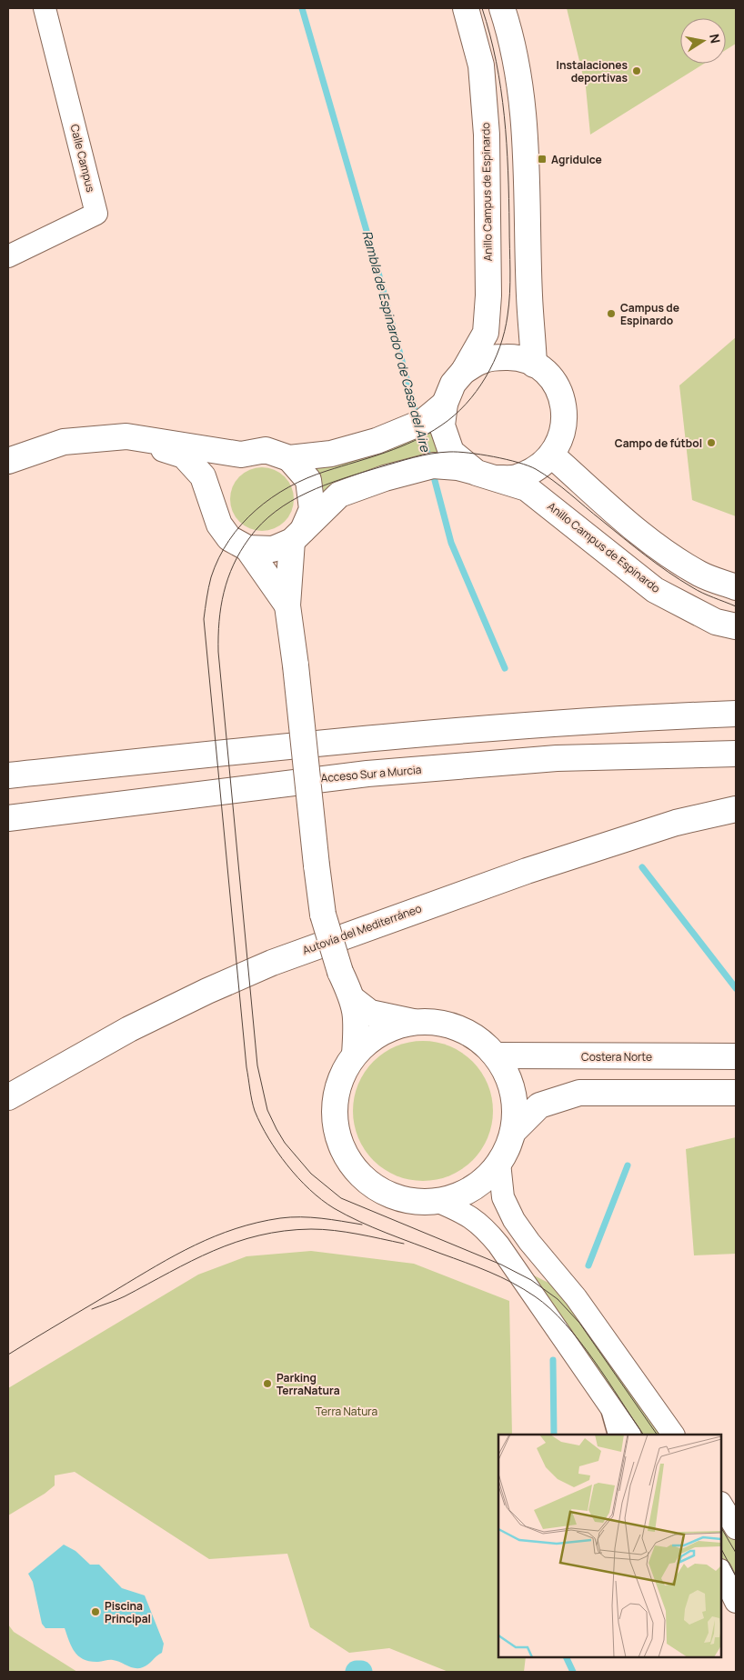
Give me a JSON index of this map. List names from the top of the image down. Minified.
{"streets":{"main road":["Anillo Campus de Espinardo","Acceso Sur a Murcia","Autovía del Mediterráneo","Costera Norte"],"street":["Calle Campus"]},"water":["Rambla de Espinardo o de Casa del Aire"],"parks":["Terra Natura"],"places":{"other":["Instalaciones deportivas","Campus de Espinardo","Campo de fútbol","Parking TerraNatura","Piscina Principal"],"transit":["Agridulce"]},"north":"right"}
